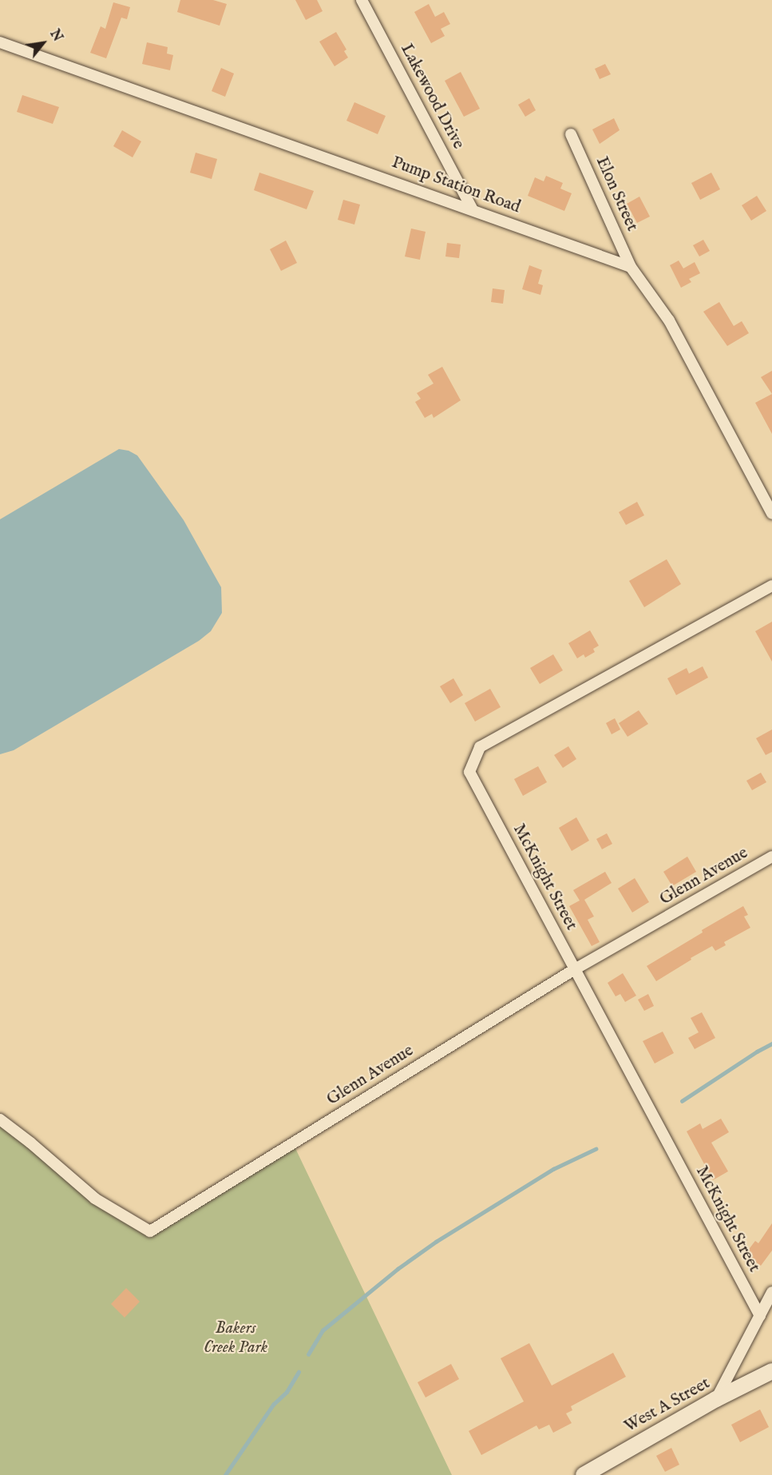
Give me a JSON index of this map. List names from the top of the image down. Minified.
{"streets":{"street":["Lakewood Drive","Pump Station Road","Elon Street","Glenn Avenue","McKnight Street","West A Street"]},"crossings":[["Lakewood Drive","Pump Station Road"],["Pump Station Road","Elon Street"],["Glenn Avenue","McKnight Street"]],"parks":["Bakers Creek Park"],"north":"top right"}
